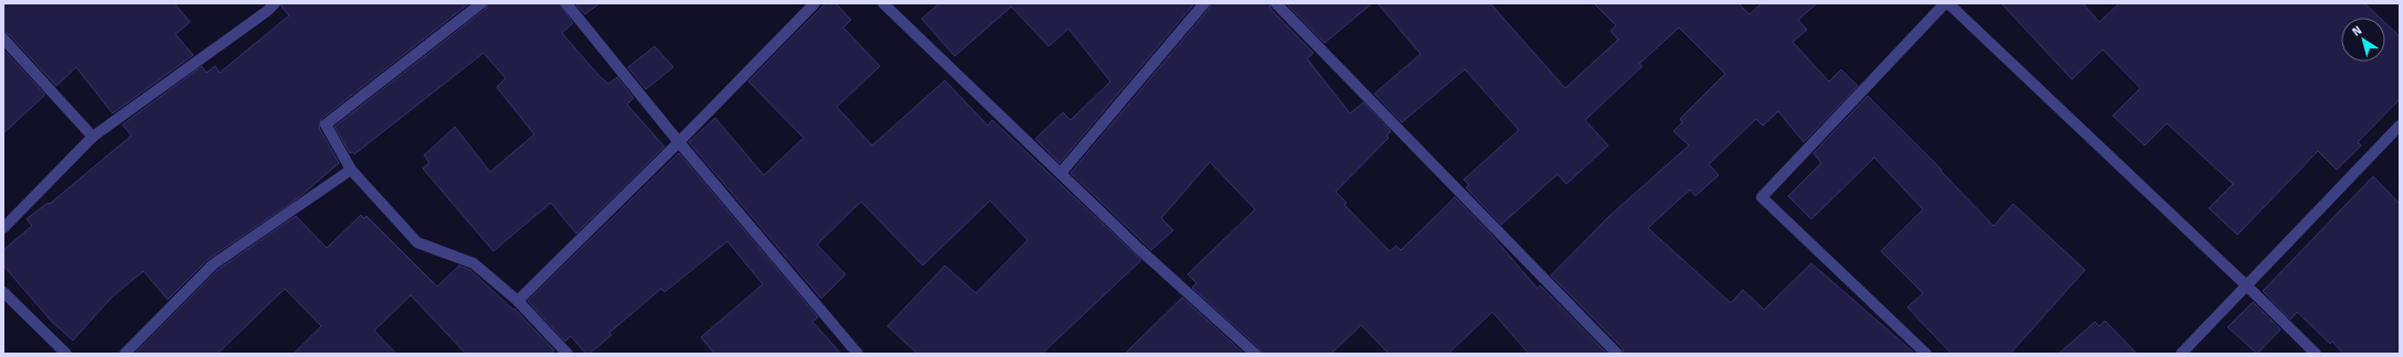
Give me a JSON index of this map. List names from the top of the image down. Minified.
{"north":"top left"}
